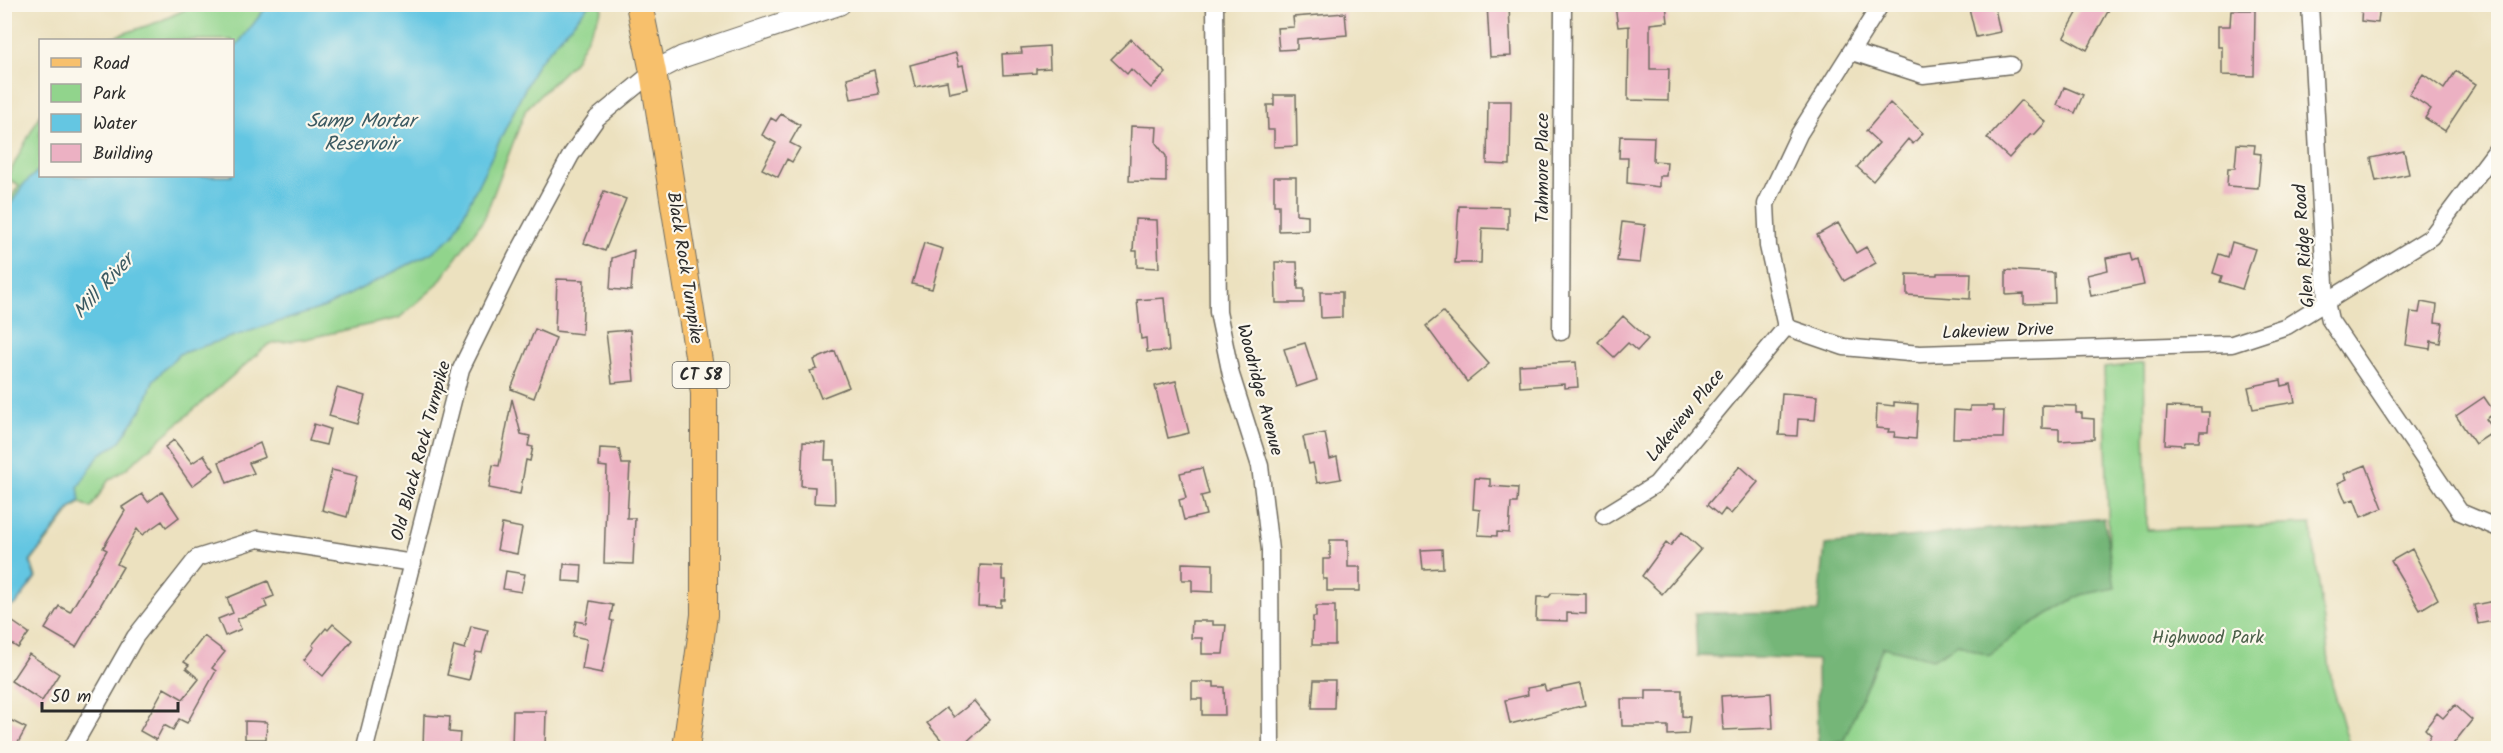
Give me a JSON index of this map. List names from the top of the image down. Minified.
{"streets":{"main road":["Black Rock Turnpike","CT 58"],"street":["Tahmore Place","Glen Ridge Road","Lakeview Drive","Woodridge Avenue","Lakeview Place","Old Black Rock Turnpike"]},"crossings":[["Glen Ridge Road","Lakeview Drive"],["Black Rock Turnpike","Old Black Rock Turnpike"],["Lakeview Drive","Lakeview Place"]],"water":["Samp Mortar Reservoir","Mill River"],"parks":["Highwood Park"],"legend":["Road","Park","Water","Building"],"scale_bar":"50 m"}
